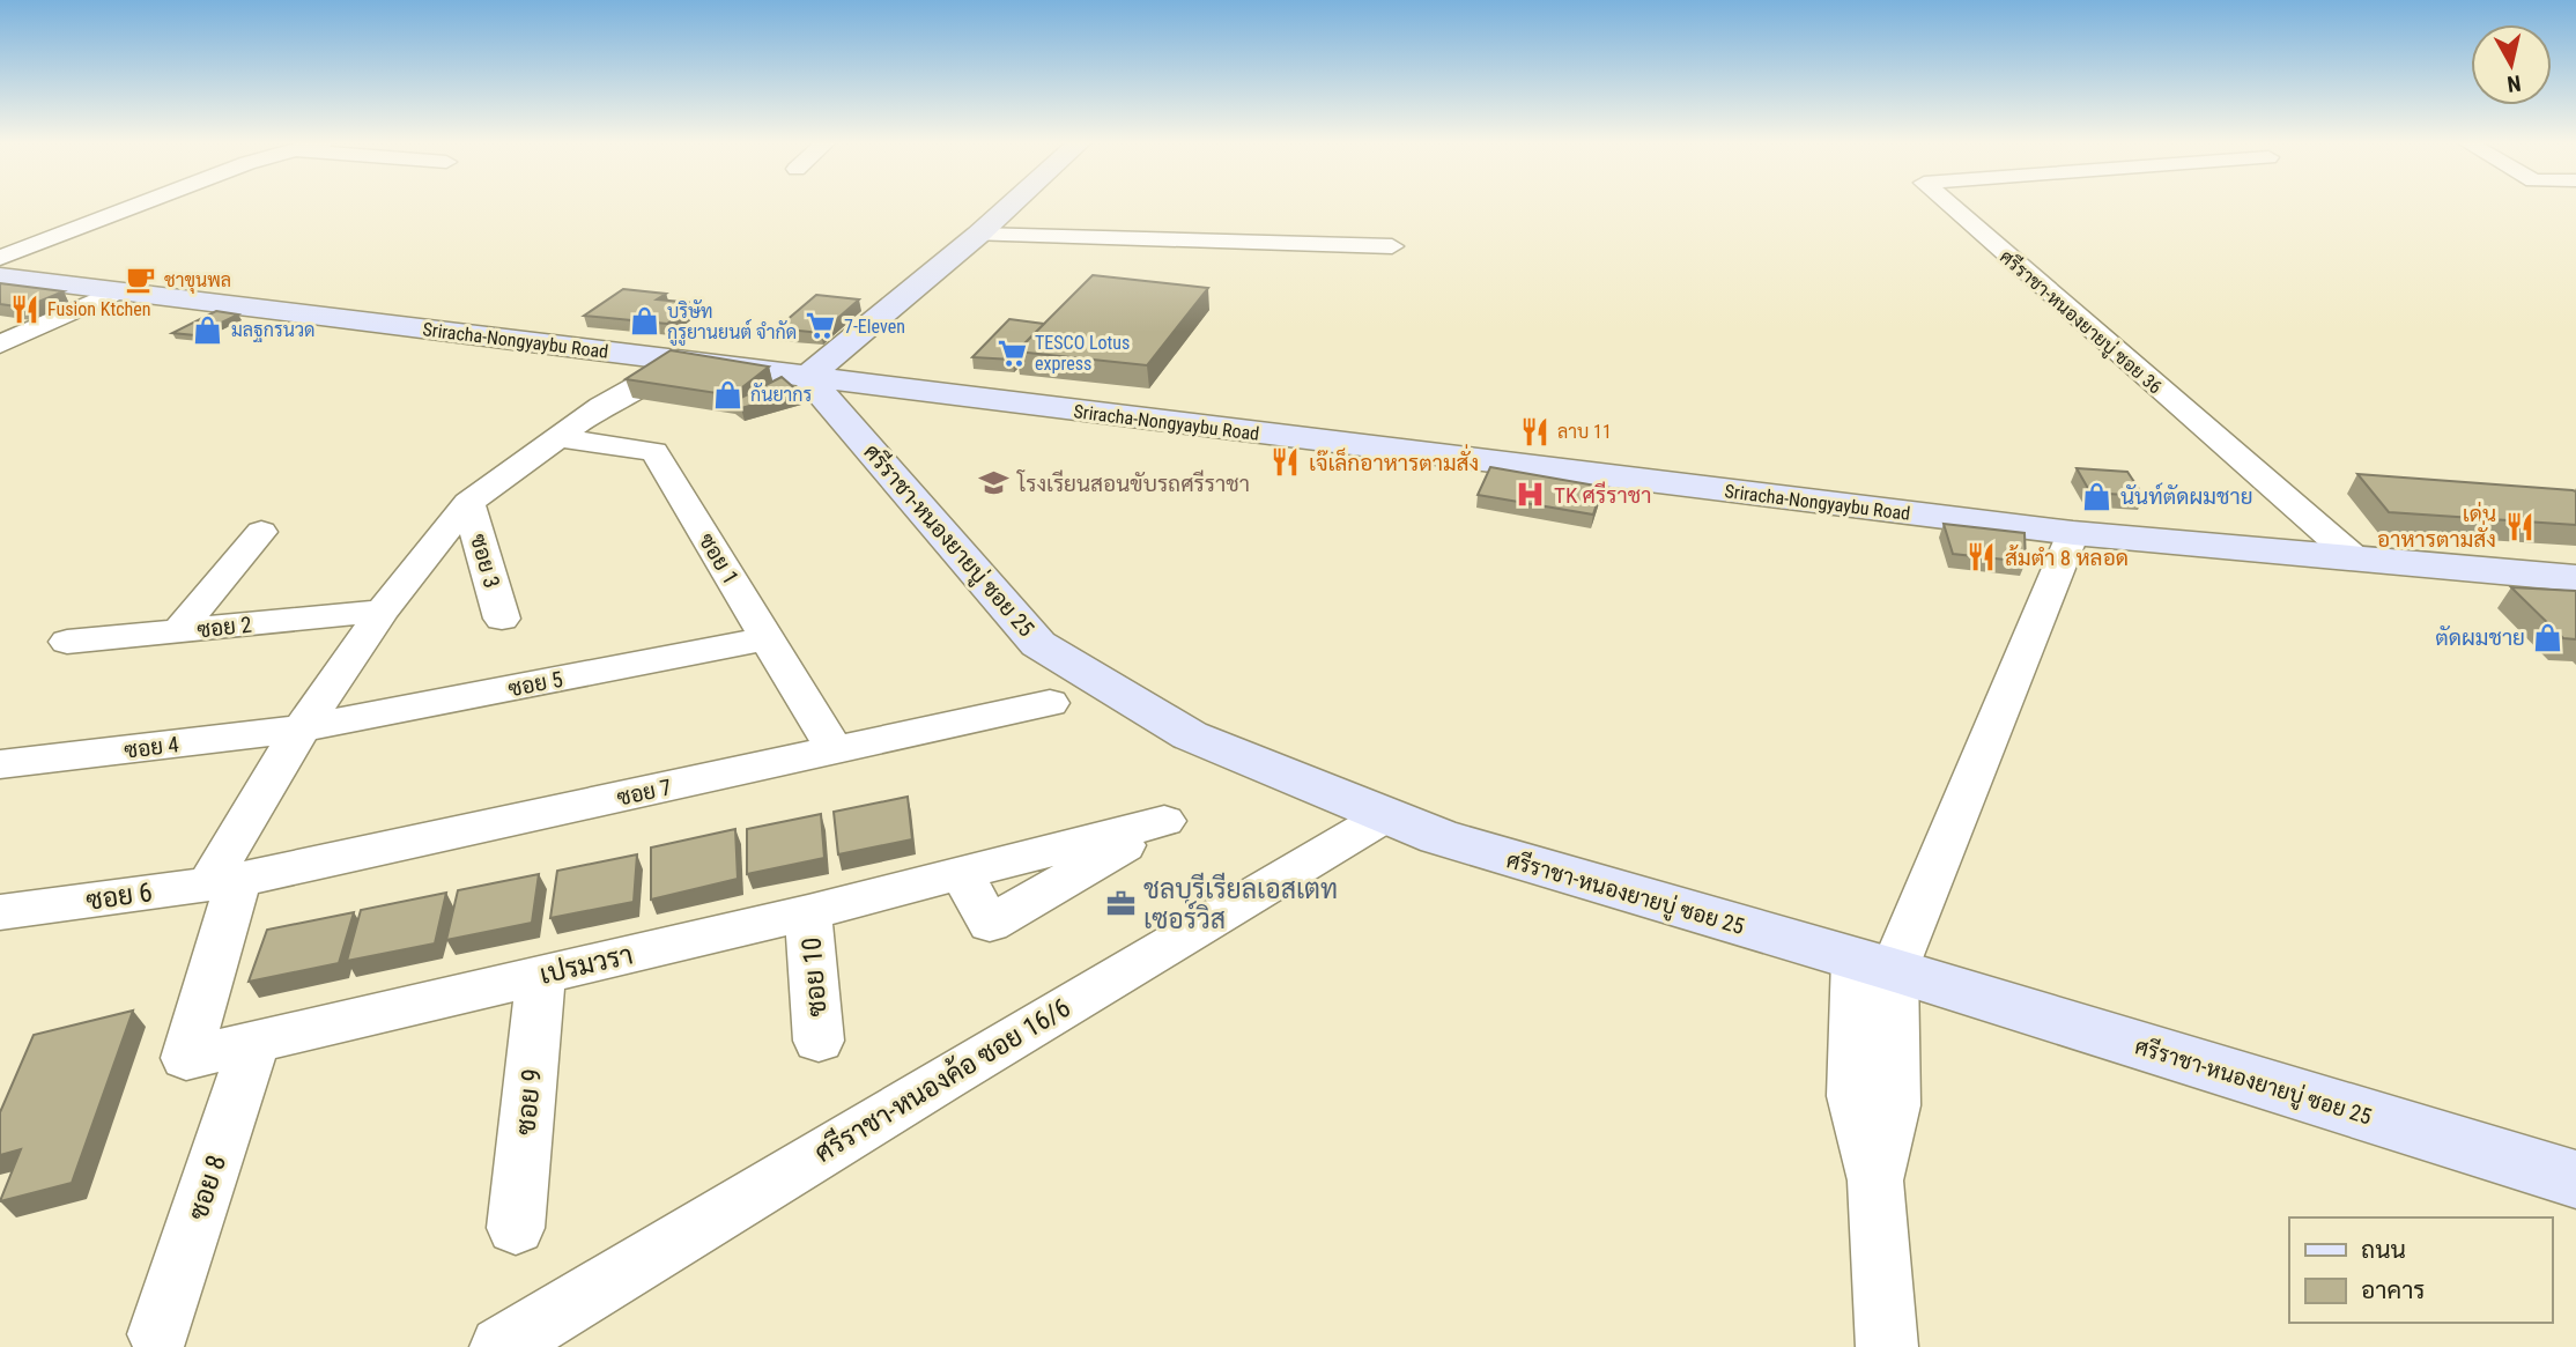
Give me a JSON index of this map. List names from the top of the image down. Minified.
{"streets":{"main road":["Sriracha-Nongyaybu Road","ศรีราชา-หนองยายบู่ ซอย 25"],"street":["ศรีราชา-หนองยายบู่ ซอย 36","ซอย 1","ซอย 3","ซอย 2","ซอย 5","ซอย 4","ซอย 7","ซอย 6","เปรมวรา","ซอย 10","ศรีราชา-หนองค้อ ซอย 16/6","ซอย 9","ซอย 8"]},"crossings":[["ศรีราชา-หนองยายบู่ ซอย 36","Sriracha-Nongyaybu Road"],["Sriracha-Nongyaybu Road","ศรีราชา-หนองยายบู่ ซอย 25"],["Sriracha-Nongyaybu Road","เปรมวรา"],["ศรีราชา-หนองยายบู่ ซอย 25","ศรีราชา-หนองค้อ ซอย 16/6"],["ซอย 1","ซอย 5"],["ซอย 1","ซอย 7"],["ซอย 1","เปรมวรา"],["ซอย 3","เปรมวรา"],["ซอย 2","เปรมวรา"],["ซอย 5","ซอย 4"],["ซอย 5","เปรมวรา"],["ซอย 4","เปรมวรา"],["ซอย 7","ซอย 6"],["ซอย 7","เปรมวรา"],["ซอย 6","เปรมวรา"],["เปรมวรา","ซอย 10"],["เปรมวรา","ซอย 9"],["เปรมวรา","ซอย 8"]],"places":{"cafe":["ชาขุนพล"],"restaurant":["Fusion Ktchen","ลาบ 11","เจ๊เล็กอาหารตามสั่ง","เด่น อาหารตามสั่ง","ส้มตำ 8 หลอด"],"shop":["บริษัท กูรูยานยนต์ จำกัด","มลฐกรนวด","กันยากร","นันท์ตัดผมชาย","ตัดผมชาย"],"supermarket":["7-Eleven","TESCO Lotus express"],"school or university":["โรงเรียนสอนขับรถศรีราชา"],"hospital":["TK ศรีราชา"],"office":["ชลบุรีเรียลเอสเตท เซอร์วิส"]},"legend":["ถนน","อาคาร"],"north":"bottom"}
